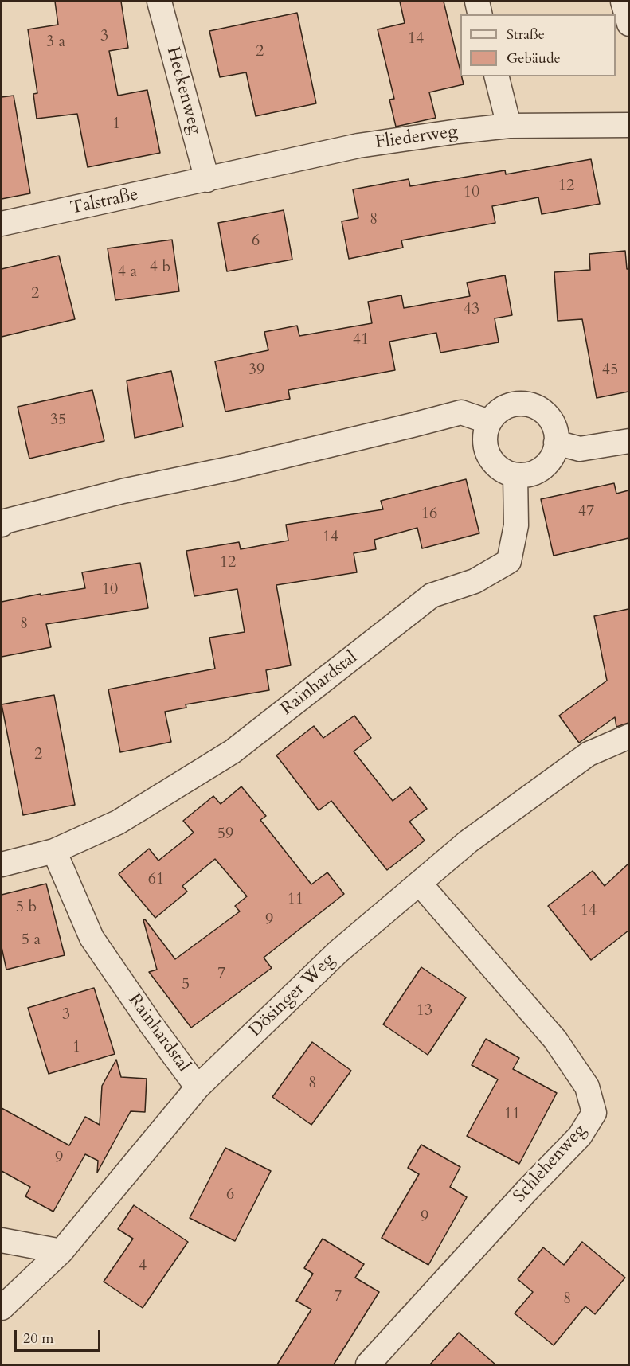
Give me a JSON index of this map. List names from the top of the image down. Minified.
{"streets":{"street":["Heckenweg","Fliederweg","Talstraße","Rainhardstal","Dösinger Weg","Schlehenweg"]},"crossings":[["Heckenweg","Fliederweg"],["Heckenweg","Talstraße"],["Fliederweg","Talstraße"],["Rainhardstal","Dösinger Weg"],["Dösinger Weg","Schlehenweg"]],"house_numbers":["3","14","3 a","2","1","12","10","8","6","4 b","4 a","2","43","41","39","45","35","47","16","14","12","10","8","2","59","61","11","5 b","14","9","5 a","7","5","13","3","1","8","11","9","6","9","4","7","8"],"legend":["Straße","Gebäude"],"scale_bar":"20 m"}
